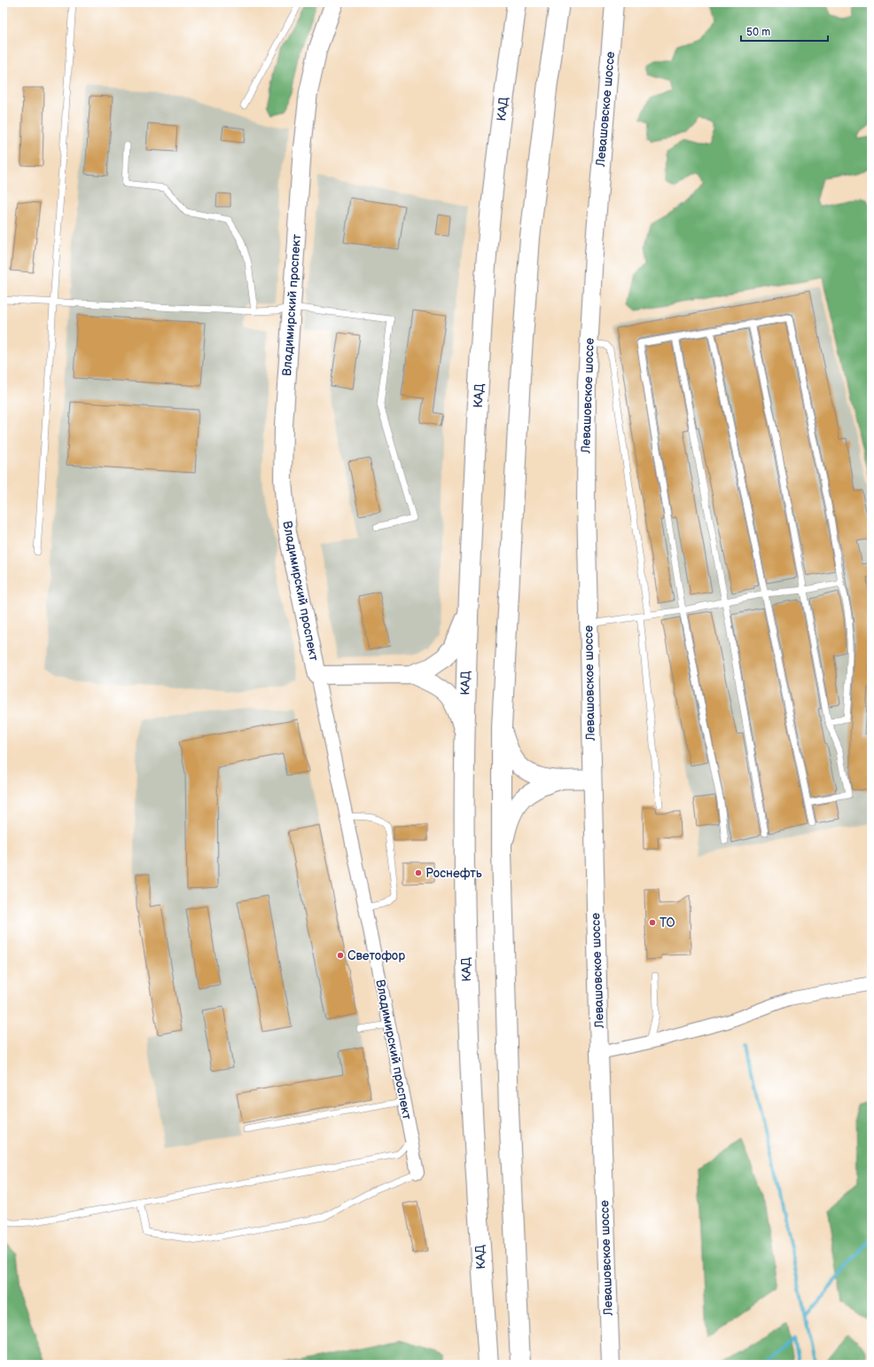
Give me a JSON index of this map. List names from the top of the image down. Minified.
{"streets":{"highway":["КАД"],"main road":["Левашовское шоссе","Владимирский проспект"]},"places":["Роснефть","ТО","Светофор"],"scale_bar":"50 m"}
